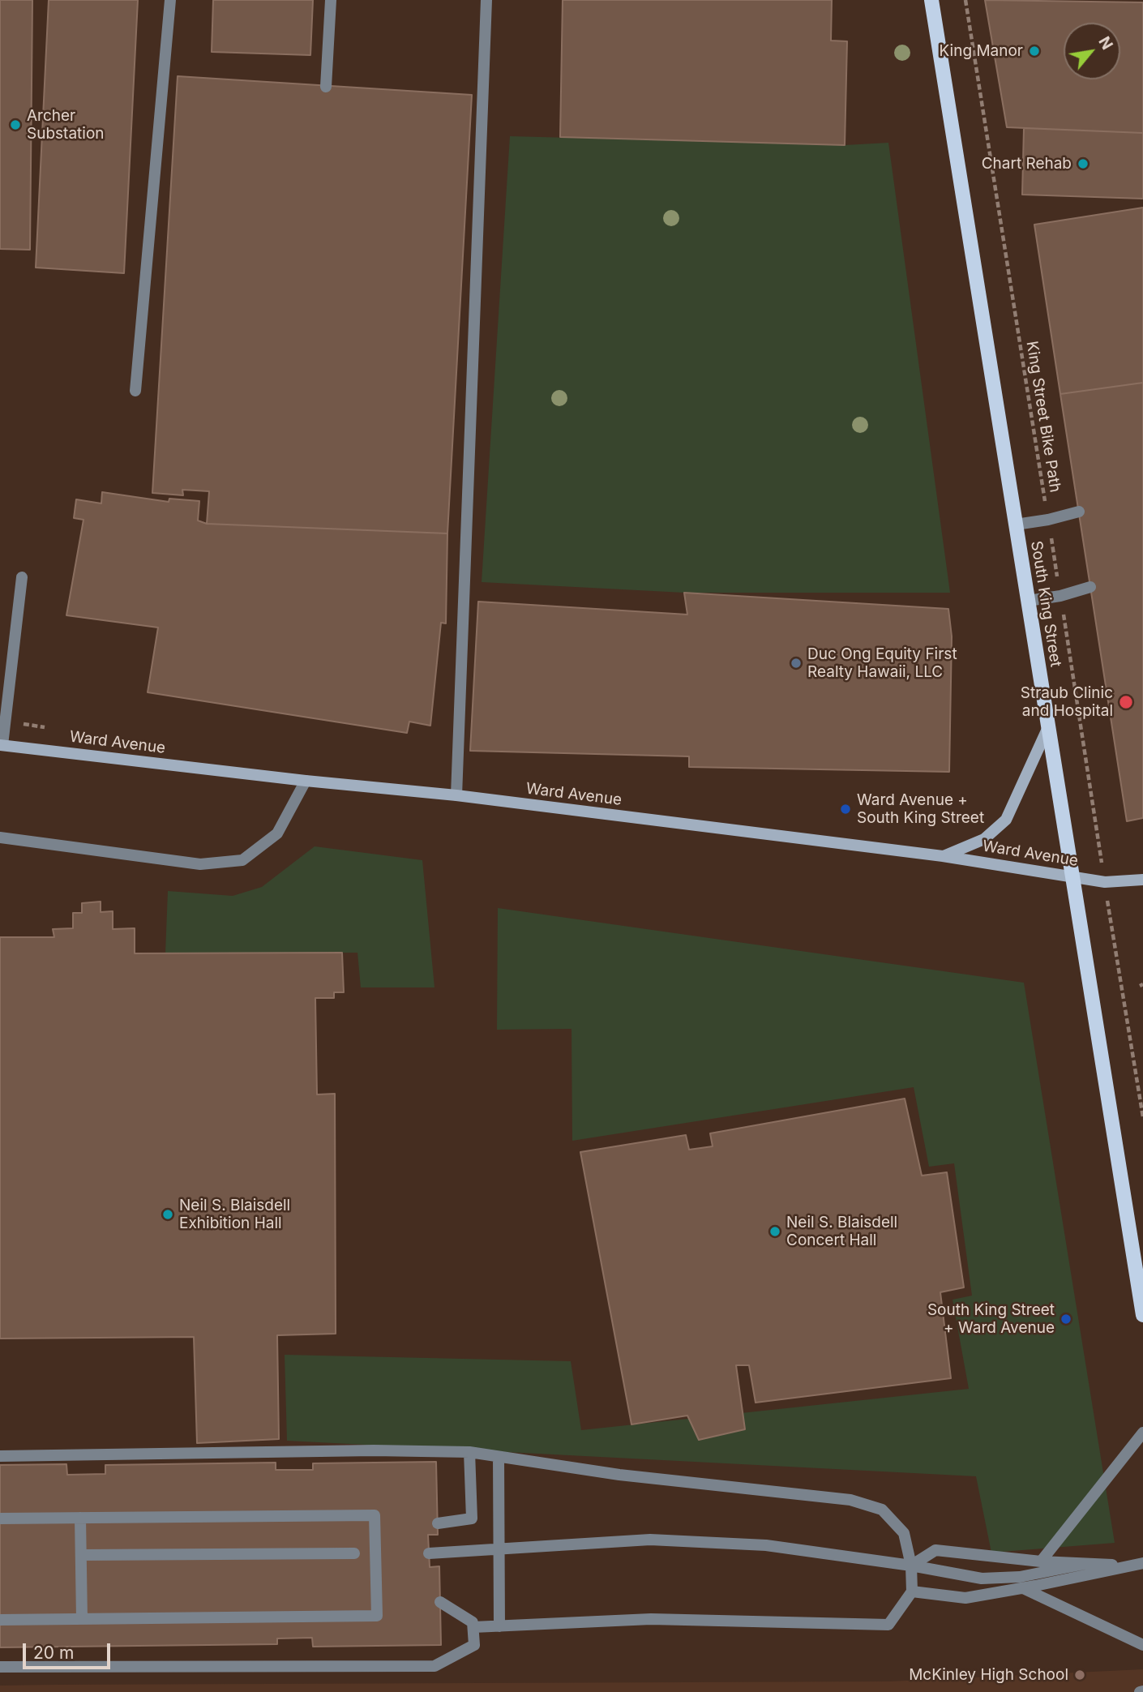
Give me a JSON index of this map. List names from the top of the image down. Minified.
{"streets":{"main road":["South King Street","Ward Avenue"],"path":["King Street Bike Path"]},"crossings":[["King Street Bike Path","Ward Avenue"],["South King Street","Ward Avenue"]],"places":["King Manor","Archer Substation","Chart Rehab","Duc Ong Equity First Realty Hawaii, LLC","Straub Clinic and Hospital","Ward Avenue + South King Street","Neil S. Blaisdell Exhibition Hall","Neil S. Blaisdell Concert Hall","South King Street + Ward Avenue","McKinley High School"],"scale_bar":"20 m","north":"top right"}
